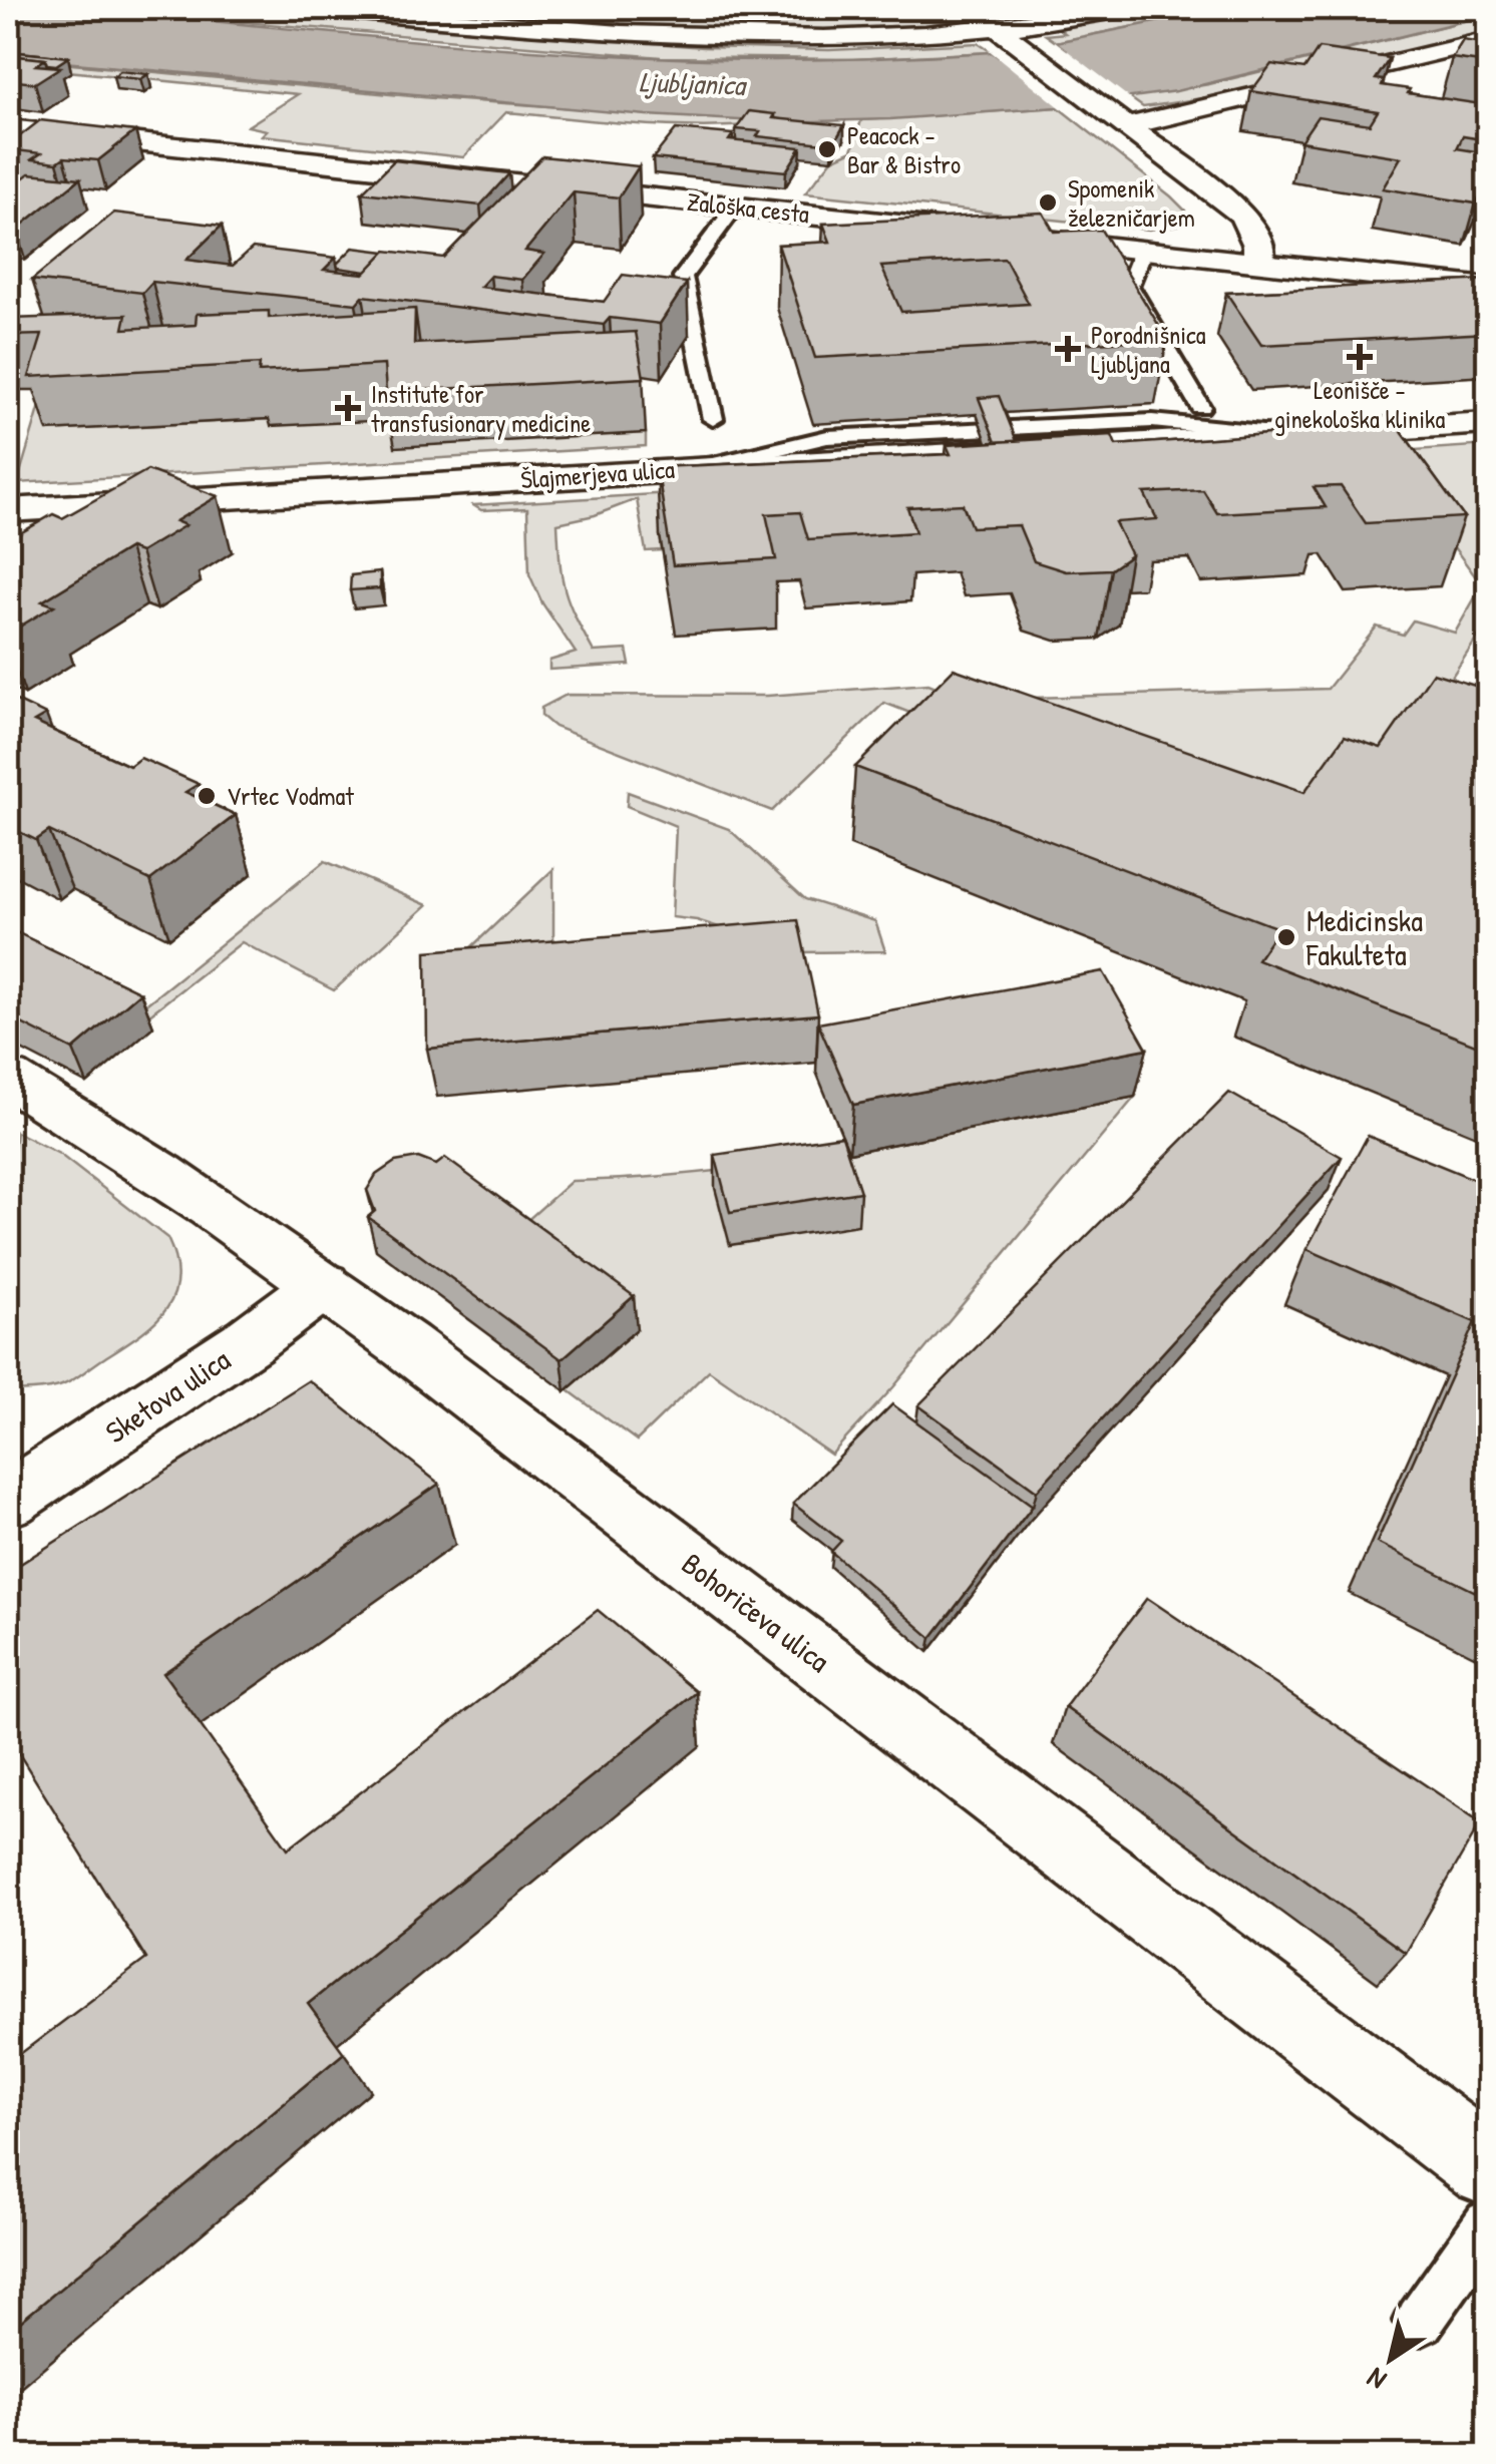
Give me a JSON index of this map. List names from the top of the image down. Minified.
{"streets":{"street":["Zaloška cesta","Šlajmerjeva ulica","Sketova ulica","Bohoričeva ulica"]},"crossings":[["Sketova ulica","Bohoričeva ulica"]],"water":["Ljubljanica"],"places":{"other":["Peacock - Bar & Bistro","Spomenik železničarjem","Vrtec Vodmat","Medicinska Fakulteta"],"health":["Porodnišnica Ljubljana","Leonišče - ginekološka klinika","Institute for transfusionary medicine"]},"north":"bottom left"}
